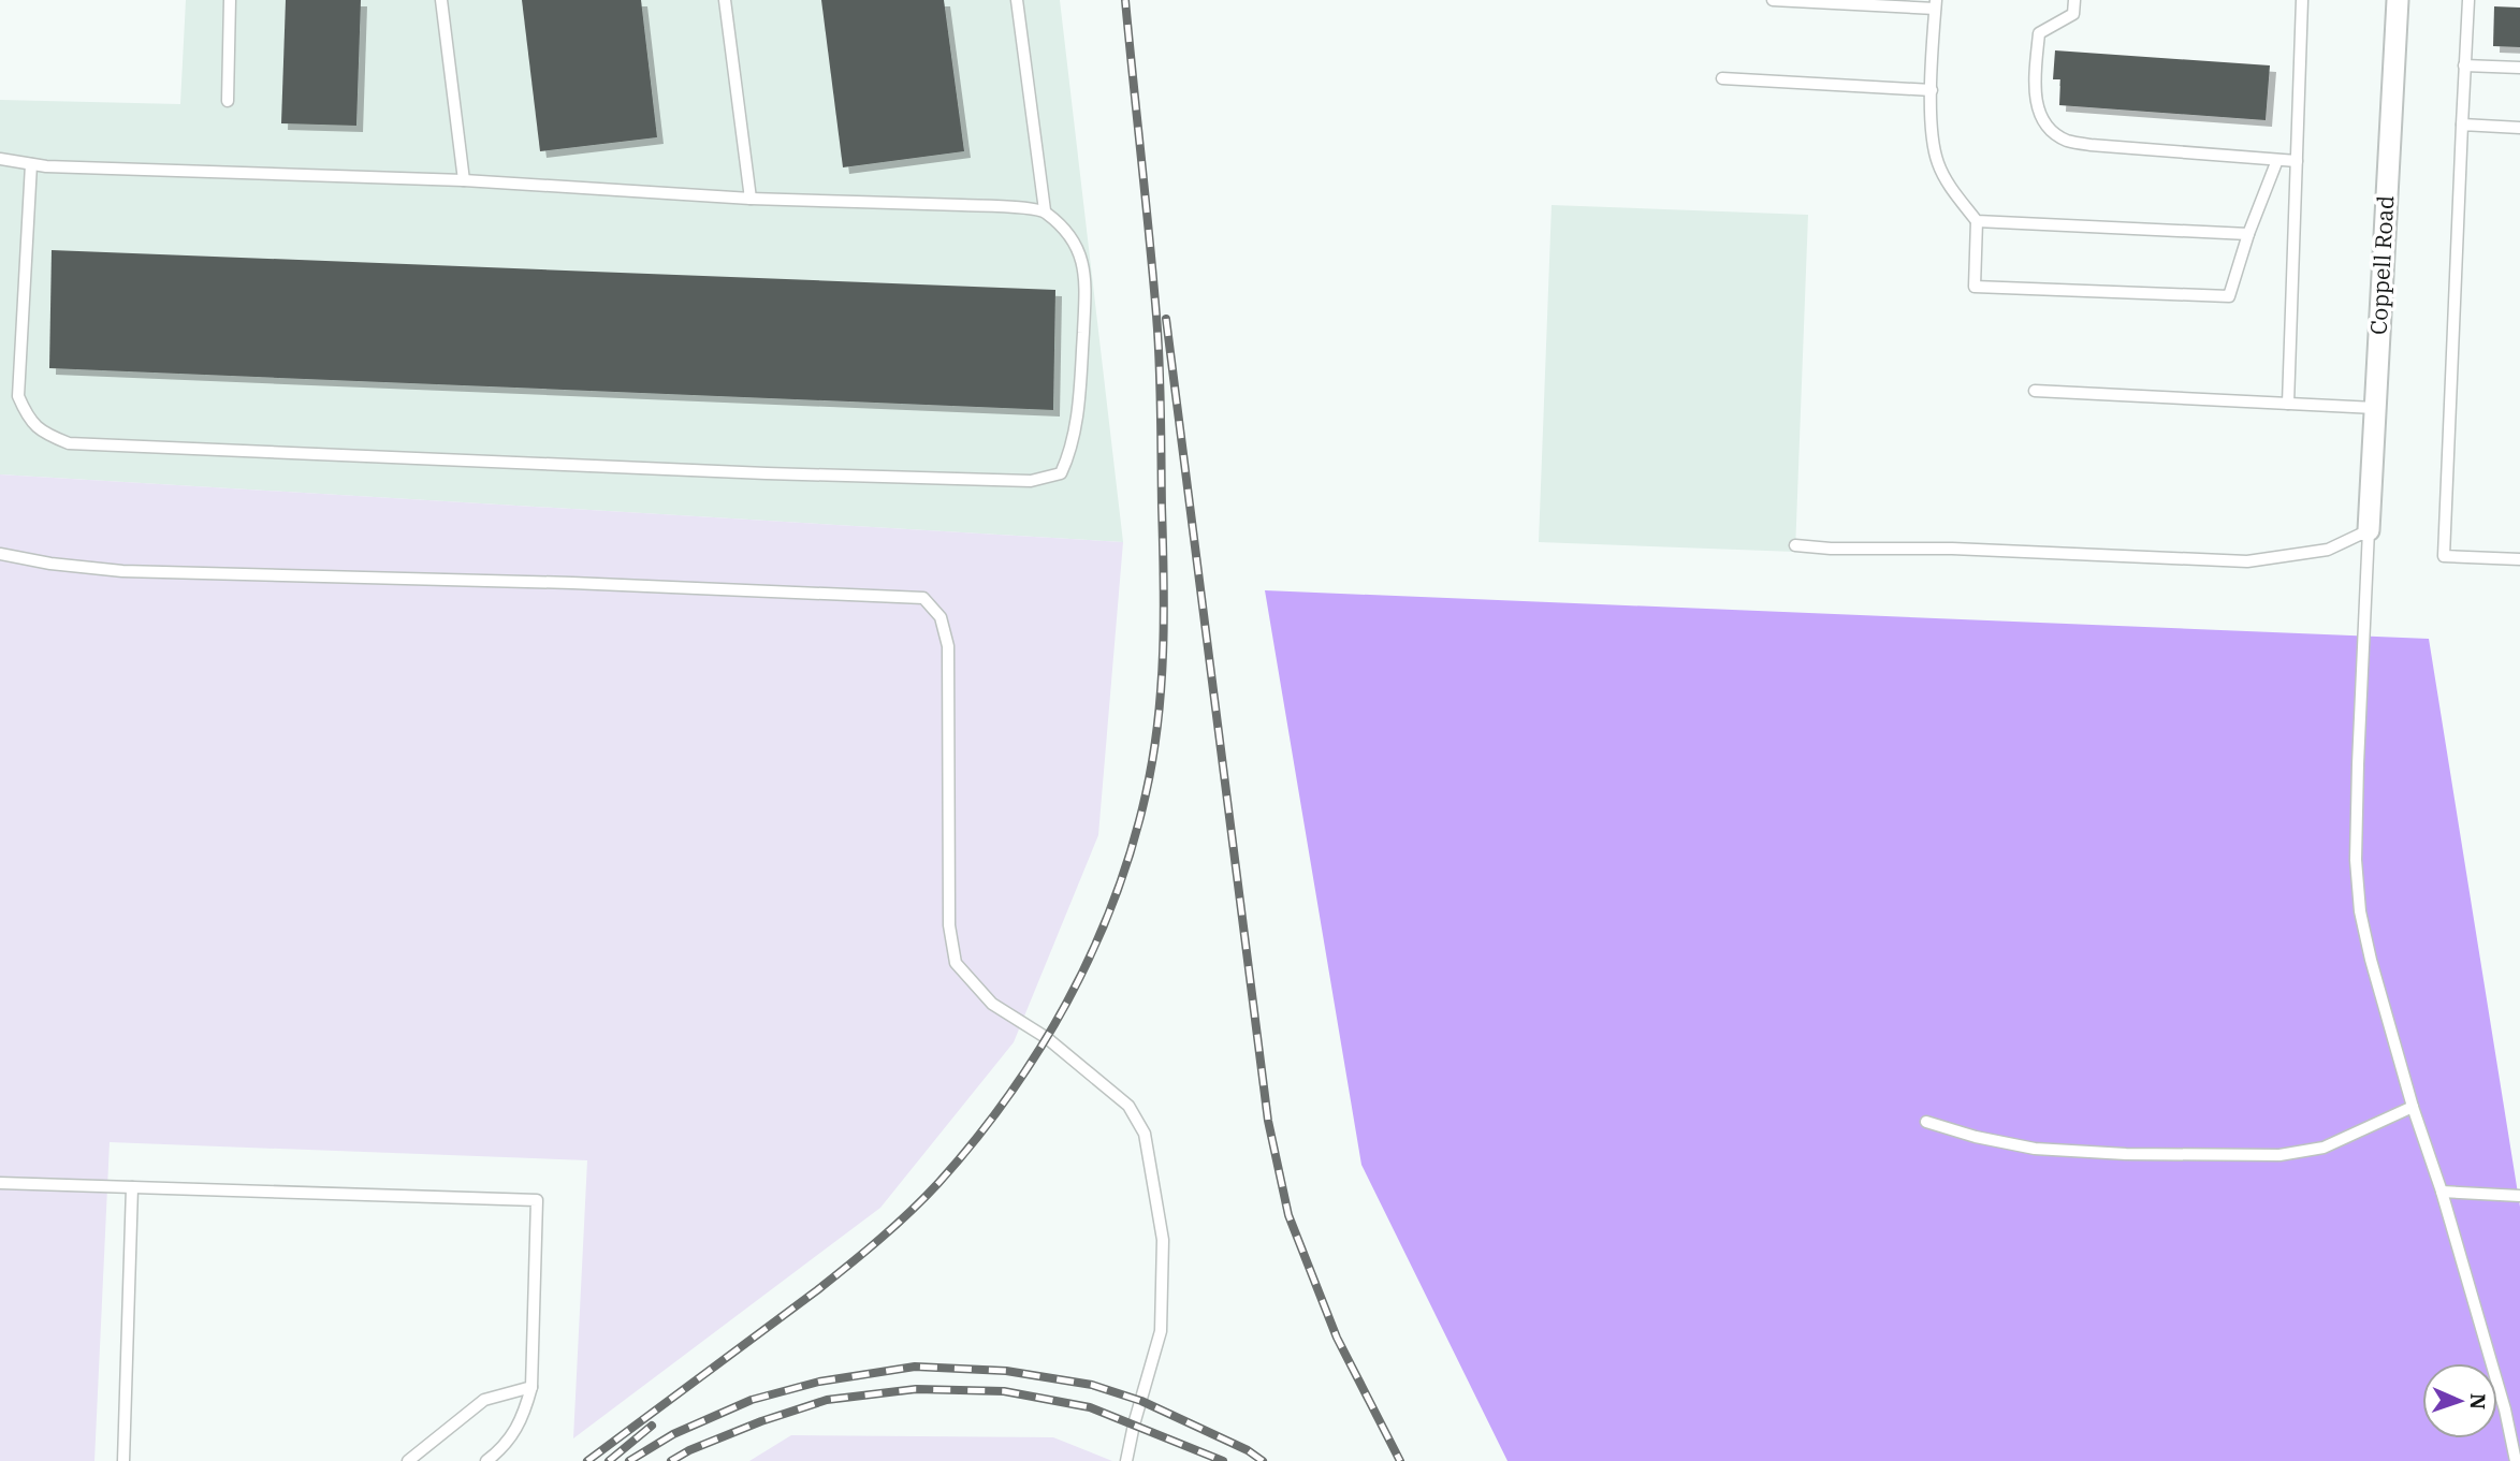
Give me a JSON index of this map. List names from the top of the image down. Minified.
{"streets":{"street":["Coppell Road"]},"north":"right"}
